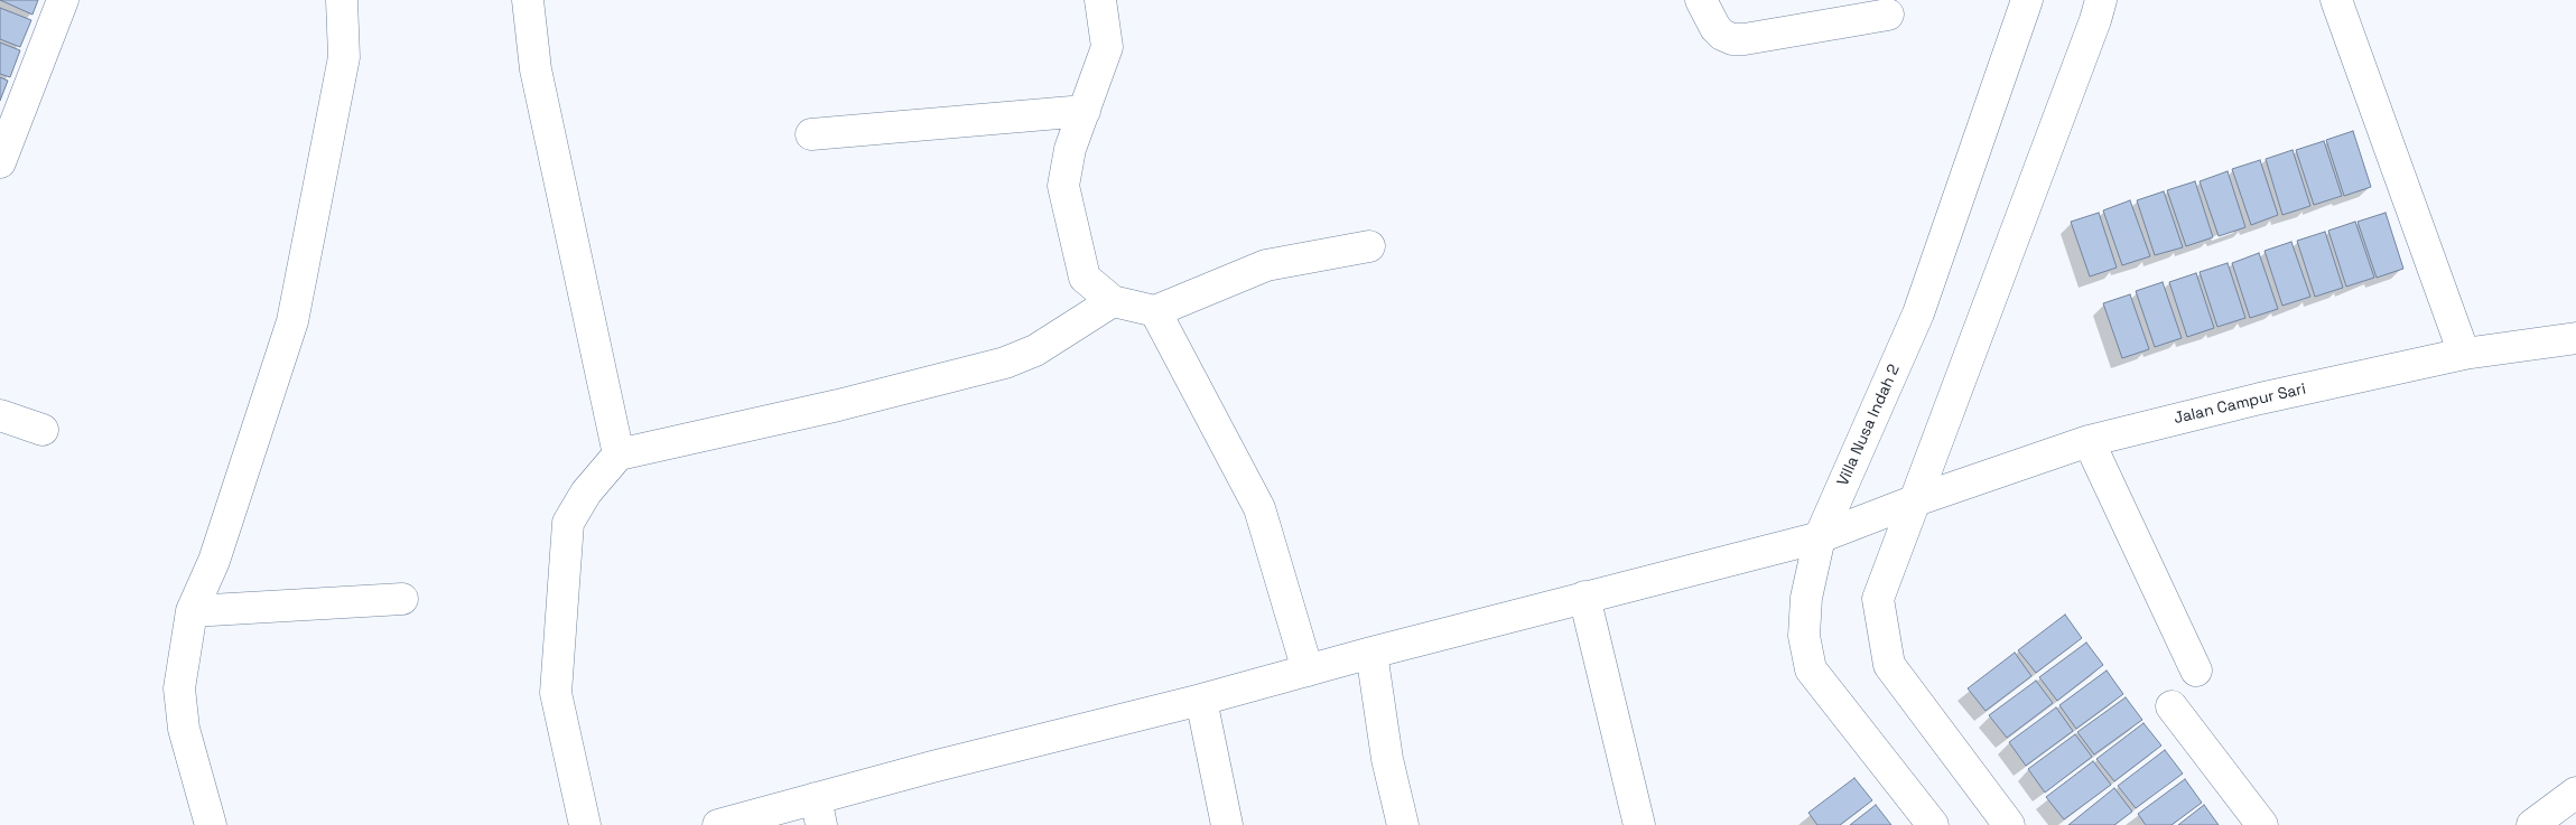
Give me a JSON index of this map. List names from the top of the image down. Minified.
{"streets":{"street":["Jalan Campur Sari","Villa Nusa Indah 2"]},"crossings":[["Jalan Campur Sari","Villa Nusa Indah 2"]]}
